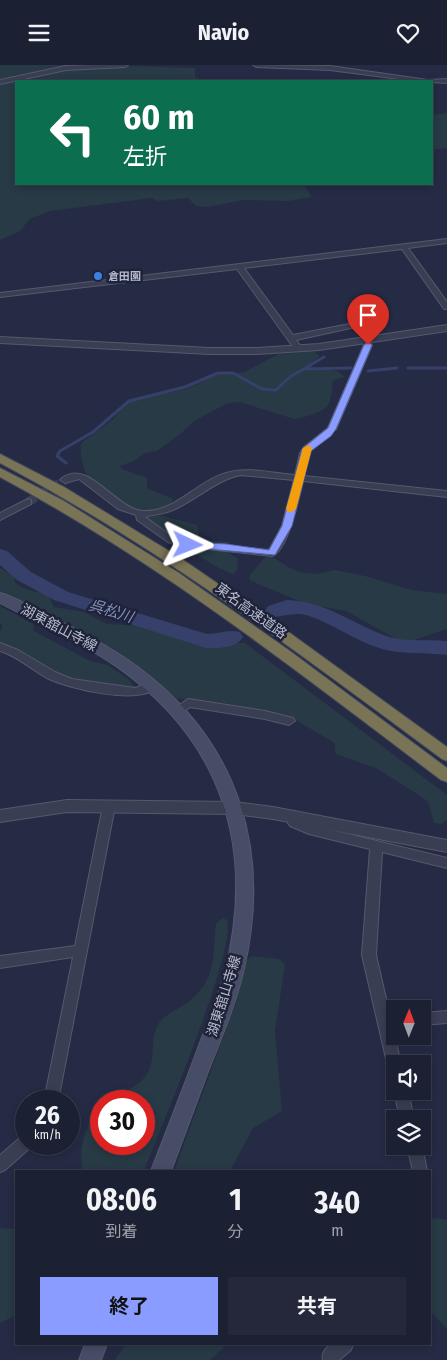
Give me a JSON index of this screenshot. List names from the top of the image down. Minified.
{"streets":{"highway":["東名高速道路"],"main road":["湖東舘山寺線"]},"water":["呉松川"],"places":["倉田園"],"north":"top","page":{"header":"Navio","turn":["60 m","左折"],"speed":"26 km/h","limit":"30","eta":["08:06","到着","1","分","340","m"],"buttons":["終了","共有"]}}
